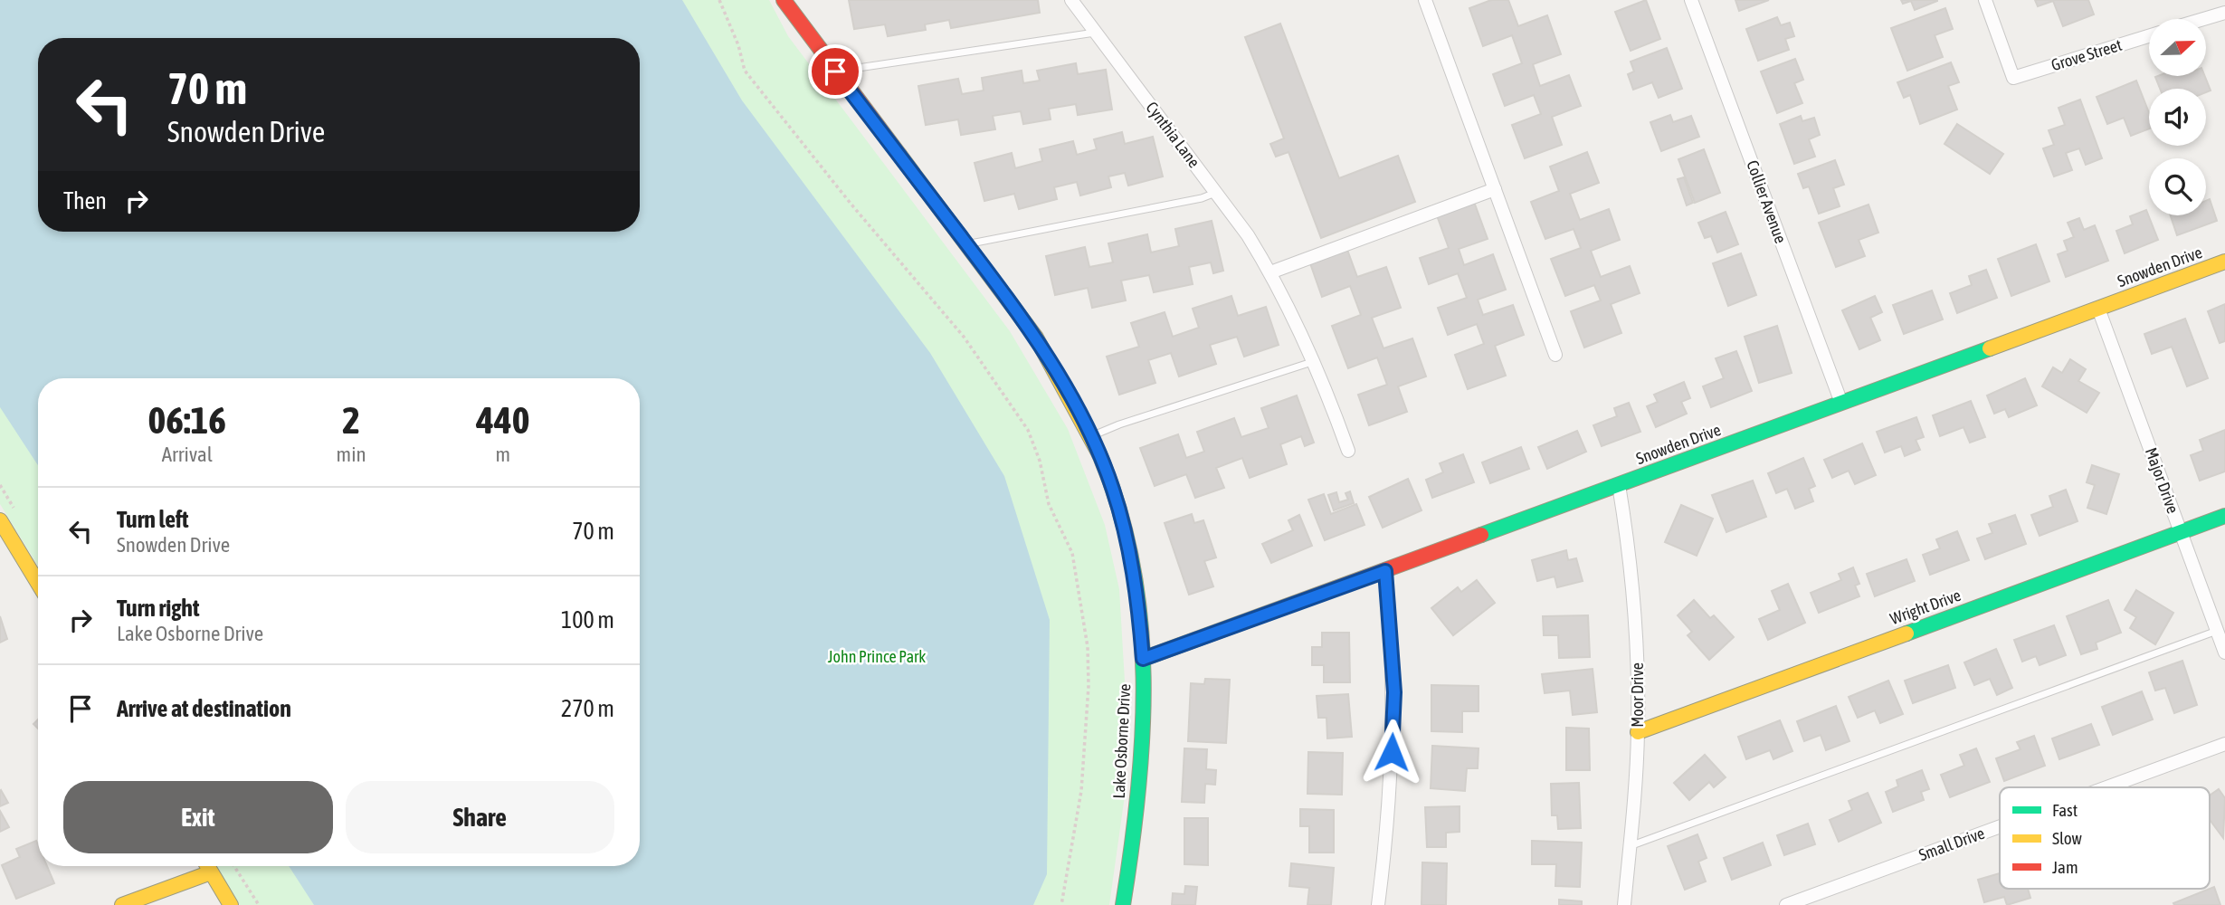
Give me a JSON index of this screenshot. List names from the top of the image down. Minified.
{"streets":{"street":["Grove Street","Cynthia Lane","Collier Avenue","Snowden Drive","Major Drive","Wright Drive","Moor Drive","Lake Osborne Drive","Small Drive"]},"crossings":[["Collier Avenue","Snowden Drive"],["Snowden Drive","Major Drive"],["Snowden Drive","Moor Drive"],["Snowden Drive","Lake Osborne Drive"],["Major Drive","Wright Drive"],["Wright Drive","Moor Drive"]],"parks":["John Prince Park"],"legend":["Fast","Slow","Jam"],"north":"right","page":{"turn":["70 m","Snowden Drive"],"then":"Then","eta":["06:16","Arrival","2","min","440","m"],"list":[{"name":"Turn left","note":"Snowden Drive","value":"70 m"},{"name":"Turn right","note":"Lake Osborne Drive","value":"100 m"},{"name":"Arrive at destination","value":"270 m"}],"buttons":["Exit","Share"]}}
